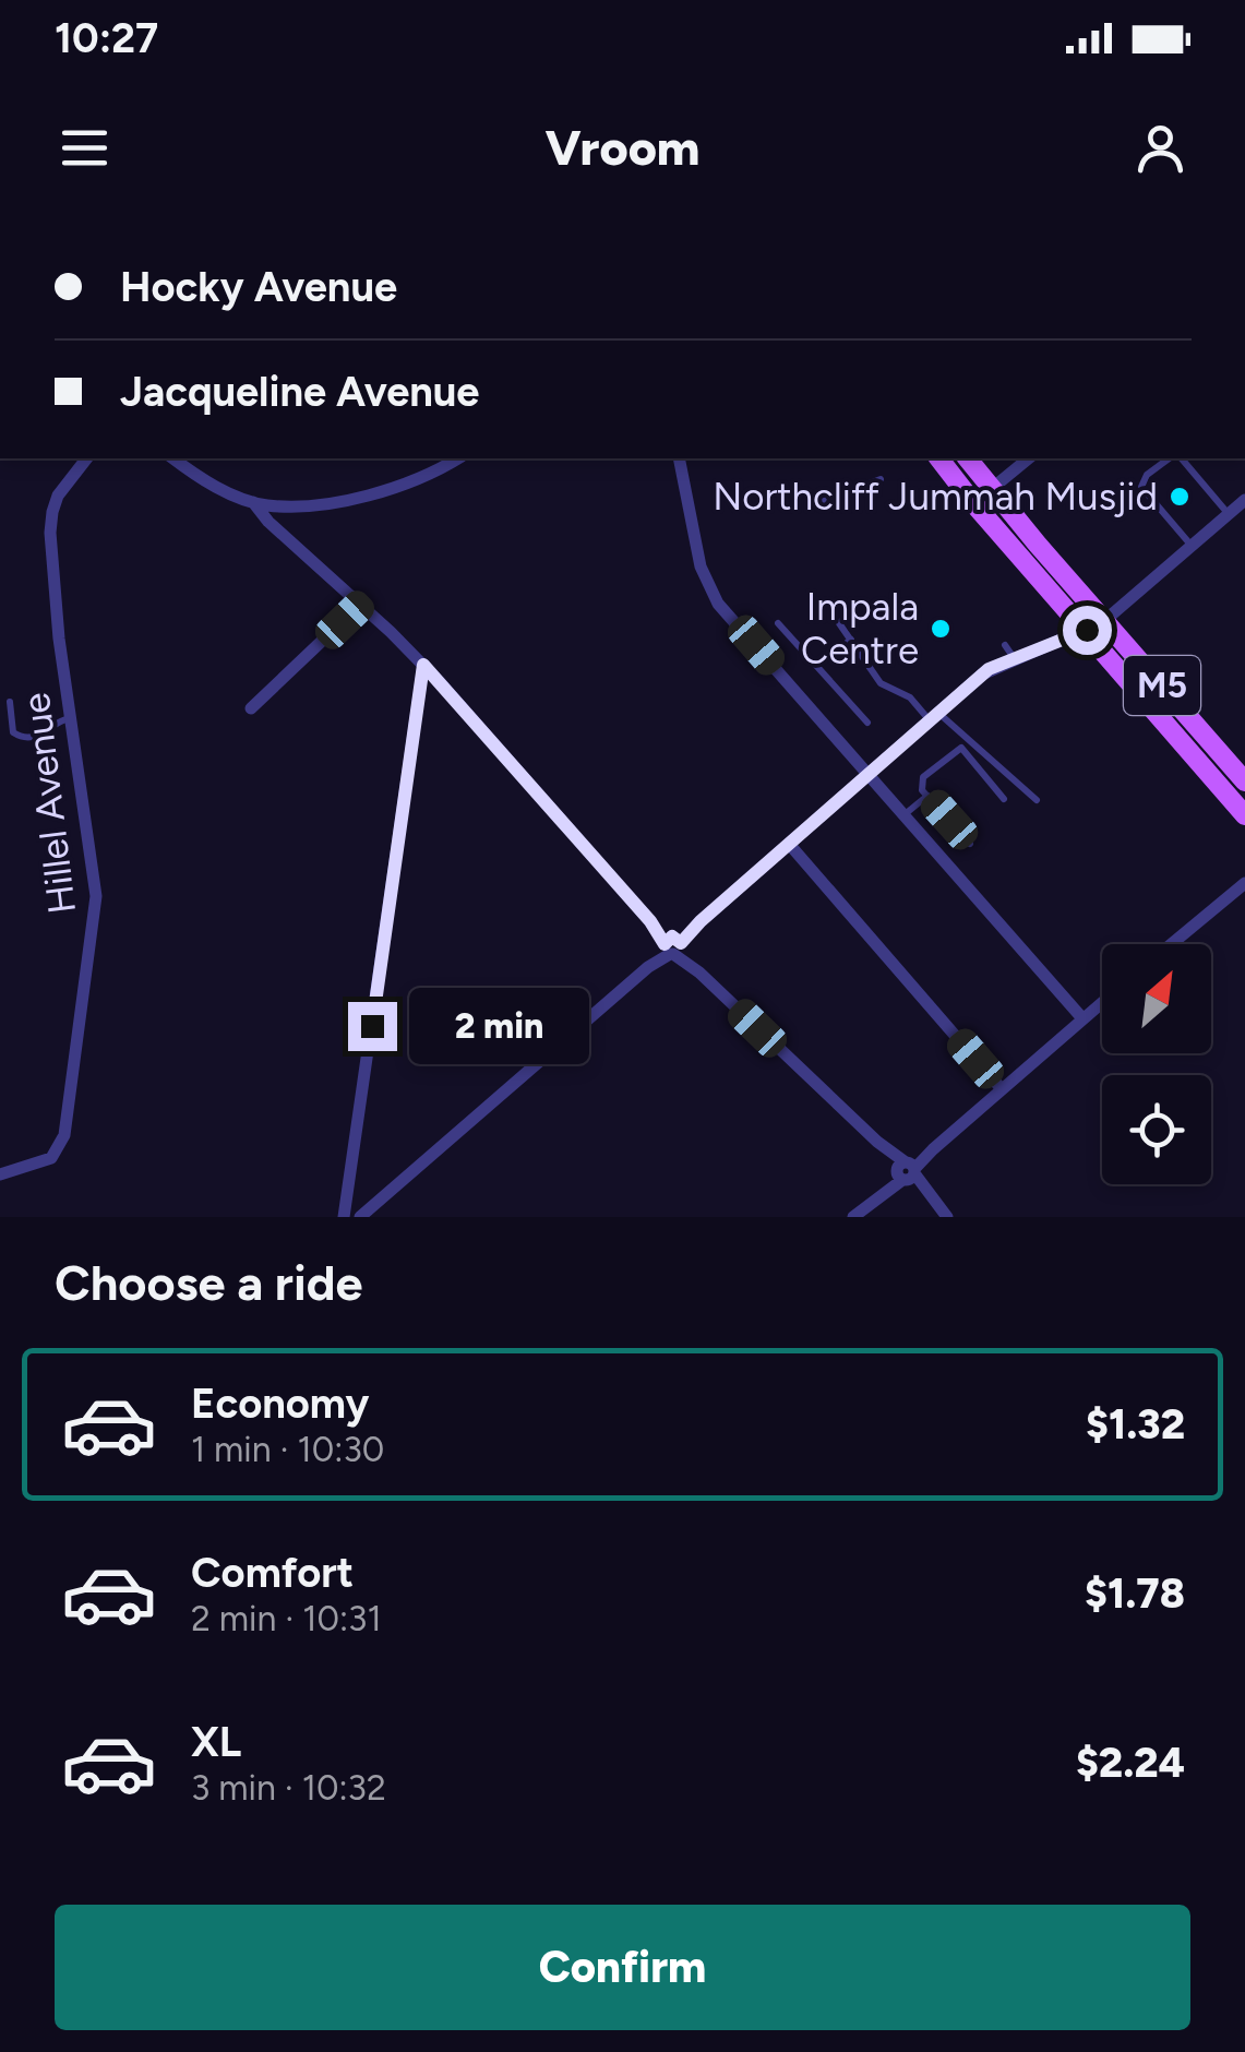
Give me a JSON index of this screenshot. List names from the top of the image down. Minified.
{"streets":{"main road":["M5"],"street":["Hillel Avenue"]},"places":["Northcliff Jummah Musjid","Impala Centre"],"north":"top right","page":{"status":"10:27","header":"Vroom","banner":["Hocky Avenue","Jacqueline Avenue"],"bubble":"2 min","heading":"Choose a ride","list":[{"name":"Economy","note":"1 min · 10:30","value":"$1.32"},{"name":"Comfort","note":"2 min · 10:31","value":"$1.78"},{"name":"XL","note":"3 min · 10:32","value":"$2.24"}],"buttons":"Confirm"}}
